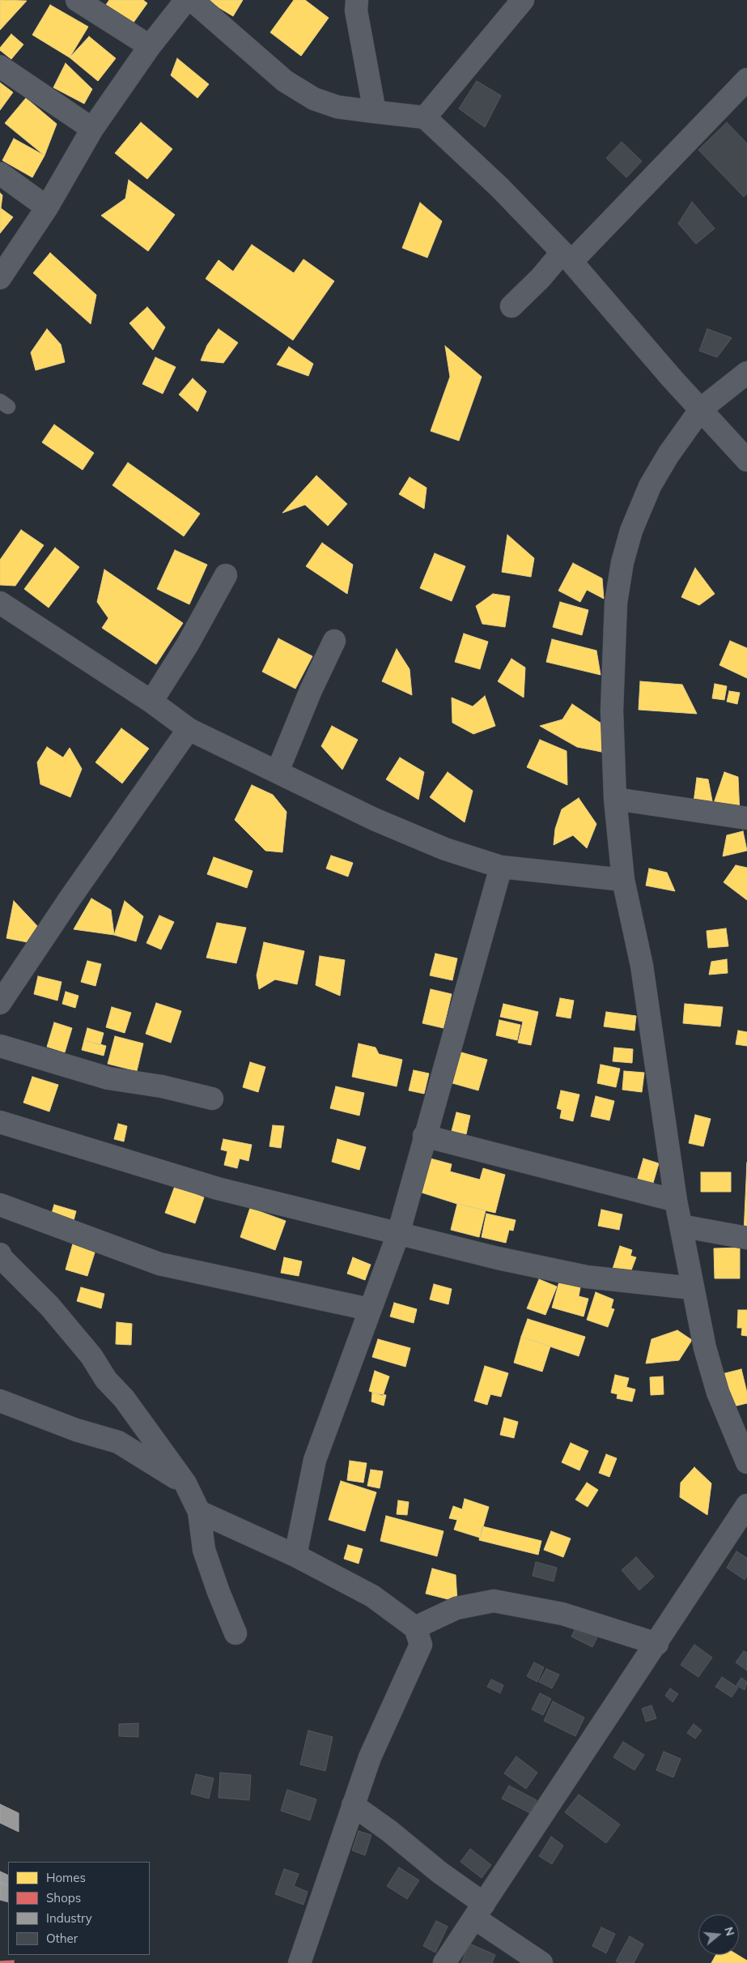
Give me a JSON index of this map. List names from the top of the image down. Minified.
{"legend":["Homes","Shops","Industry","Other"],"north":"right"}
